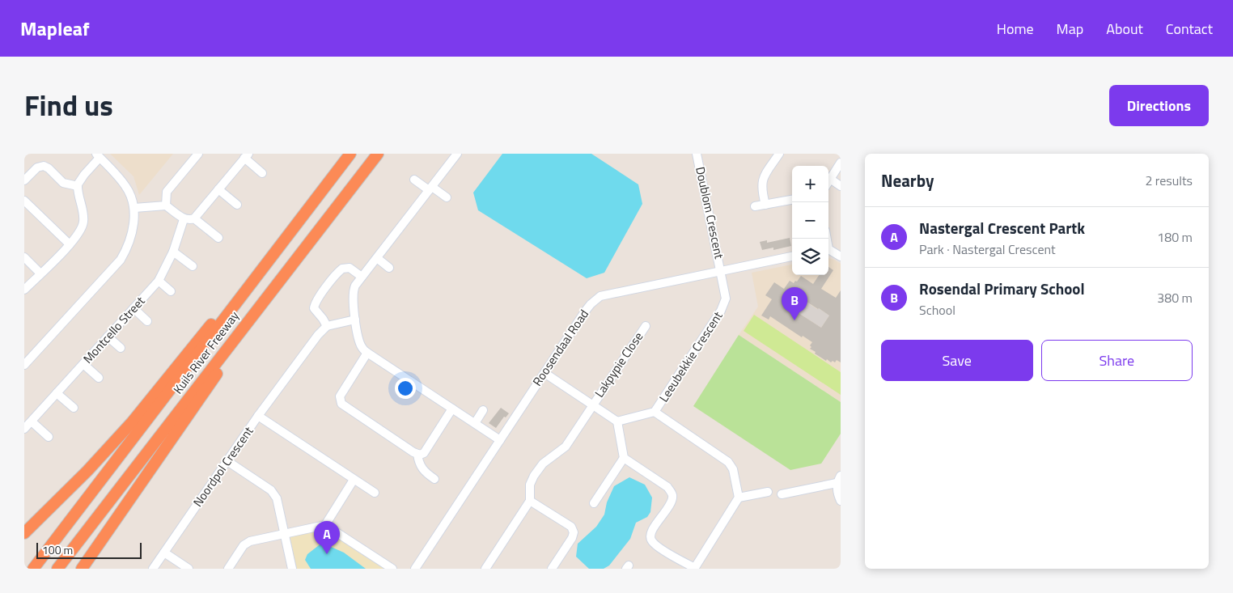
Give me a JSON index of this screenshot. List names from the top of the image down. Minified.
{"streets":{"highway":["Kuils River Freeway"],"street":["Doublom Crescent","Montcello Street","Roosendaal Road","Leeubekkie Crescent","Lakpypie Close","Noordpol Crescent"]},"crossings":[["Doublom Crescent","Roosendaal Road"],["Doublom Crescent","Leeubekkie Crescent"],["Roosendaal Road","Leeubekkie Crescent"]],"scale_bar":"100 m","page":{"header":"Mapleaf","nav":["Home","Map","About","Contact"],"title":"Find us","buttons":["Directions",["Save","Share"]],"heading":["Nearby","2 results"],"map_buttons":["+","−"],"list":[{"mark":"A","name":"Nastergal Crescent Partk","note":"Park · Nastergal Crescent","value":"180 m"},{"mark":"B","name":"Rosendal Primary School","note":"School","value":"380 m"}],"pins":["B","A"],"scale":"100 m"}}
